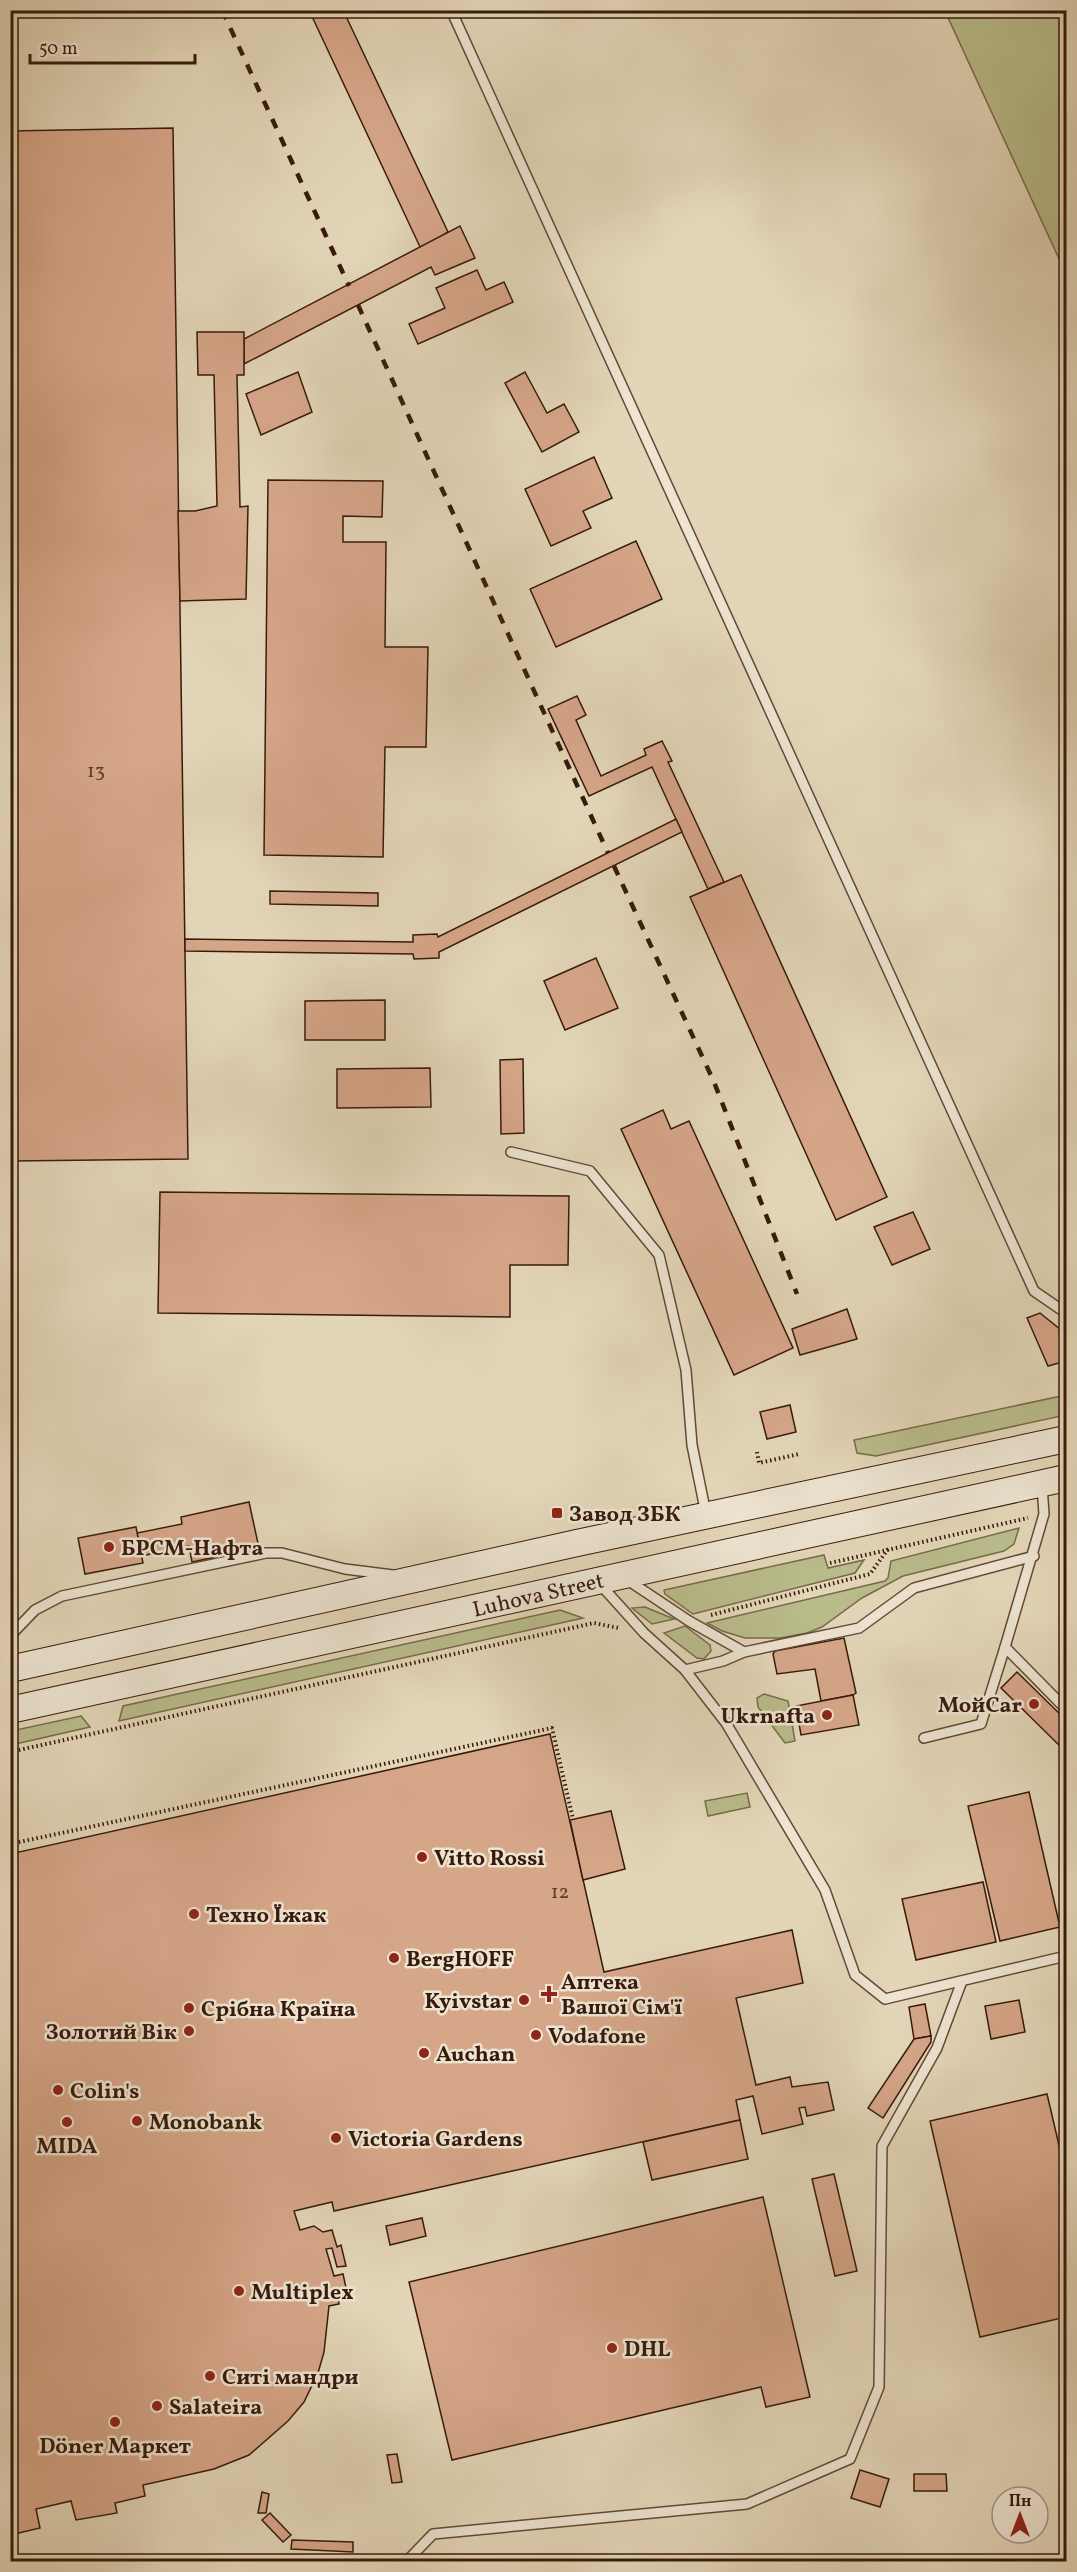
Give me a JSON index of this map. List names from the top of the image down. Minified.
{"streets":{"main road":["Luhova Street"]},"places":{"transit":["Завод ЗБК"],"other":["БРСМ-Нафта","МойCar","Ukrnafta","Vitto Rossi","Техно Їжак","BergHOFF","Kyivstar","Срібна Країна","Золотий Вік","Vodafone","Auchan","Colin's","Monobank","MIDA","Victoria Gardens","Multiplex","DHL","Ситі мандри","Salateira","Döner Маркет"],"health":["Аптека Вашої Сім'ї"]},"house_numbers":["13","12"],"scale_bar":"50 m","north":"top"}
